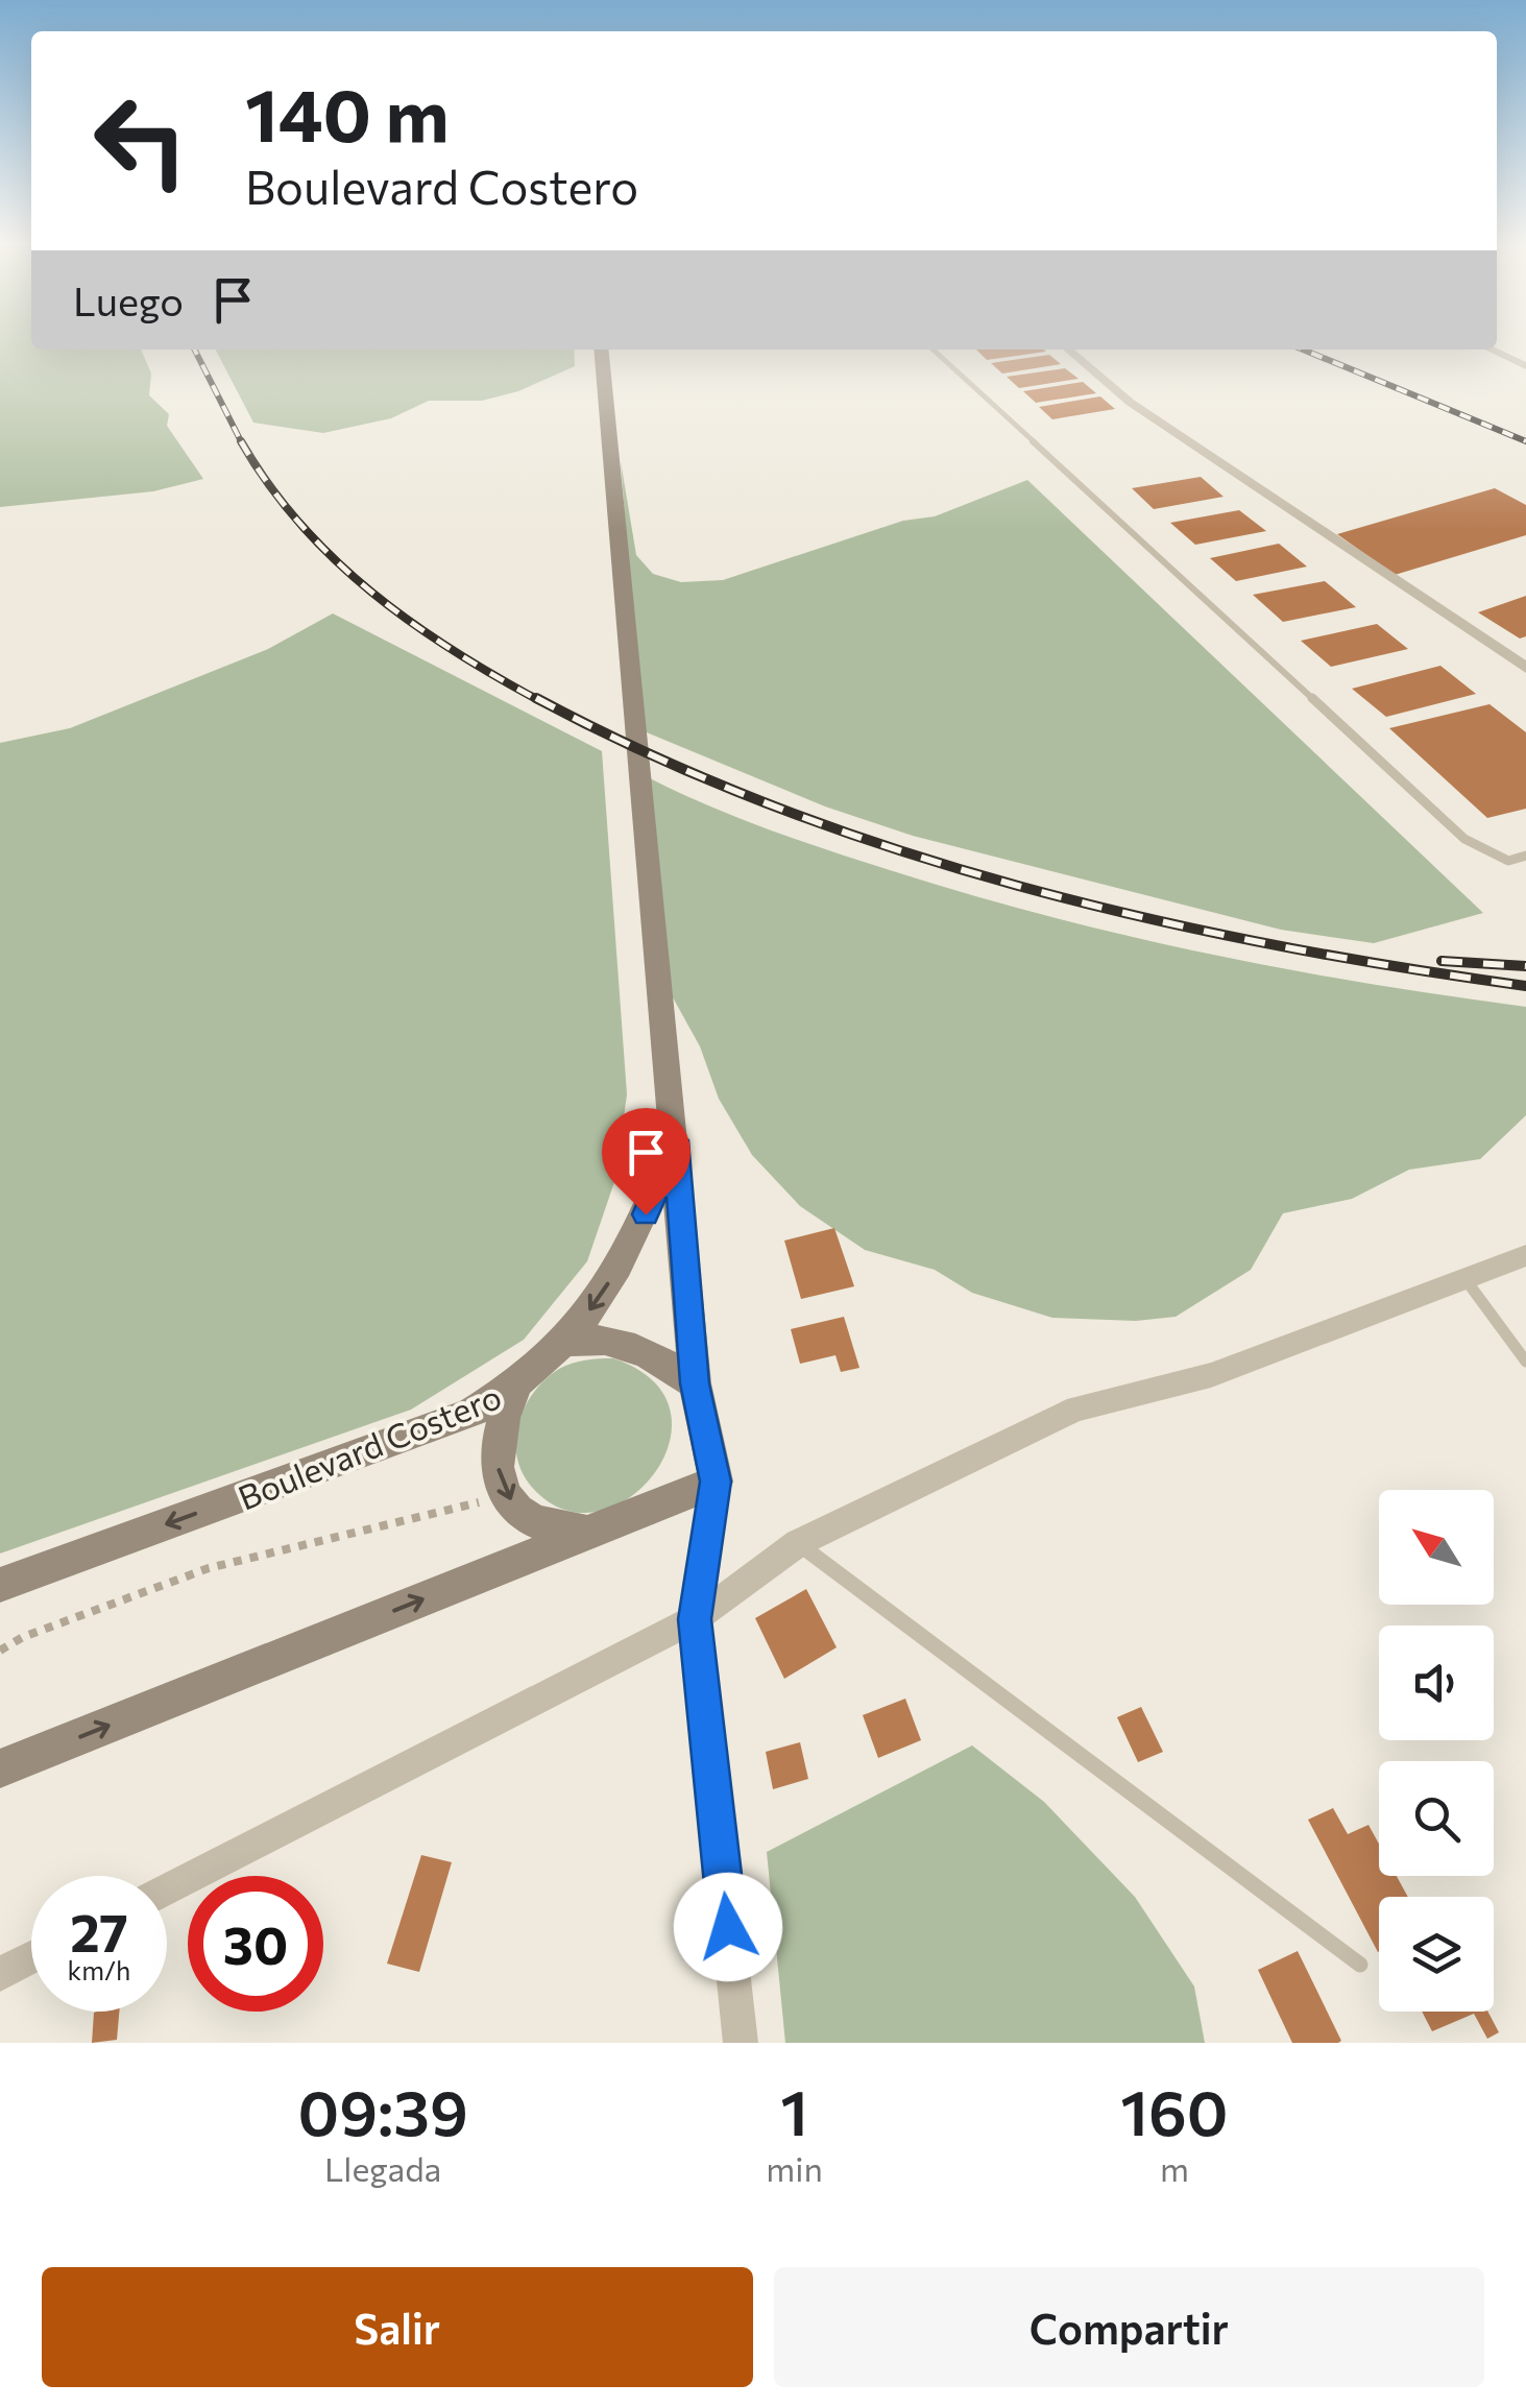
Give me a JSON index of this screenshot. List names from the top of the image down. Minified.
{"streets":{"main road":["Boulevard Costero"]},"north":"top left","page":{"turn":["140 m","Boulevard Costero"],"then":"Luego","speed":"27 km/h","limit":"30","eta":["09:39","Llegada","1","min","160","m"],"buttons":["Salir","Compartir"]}}
